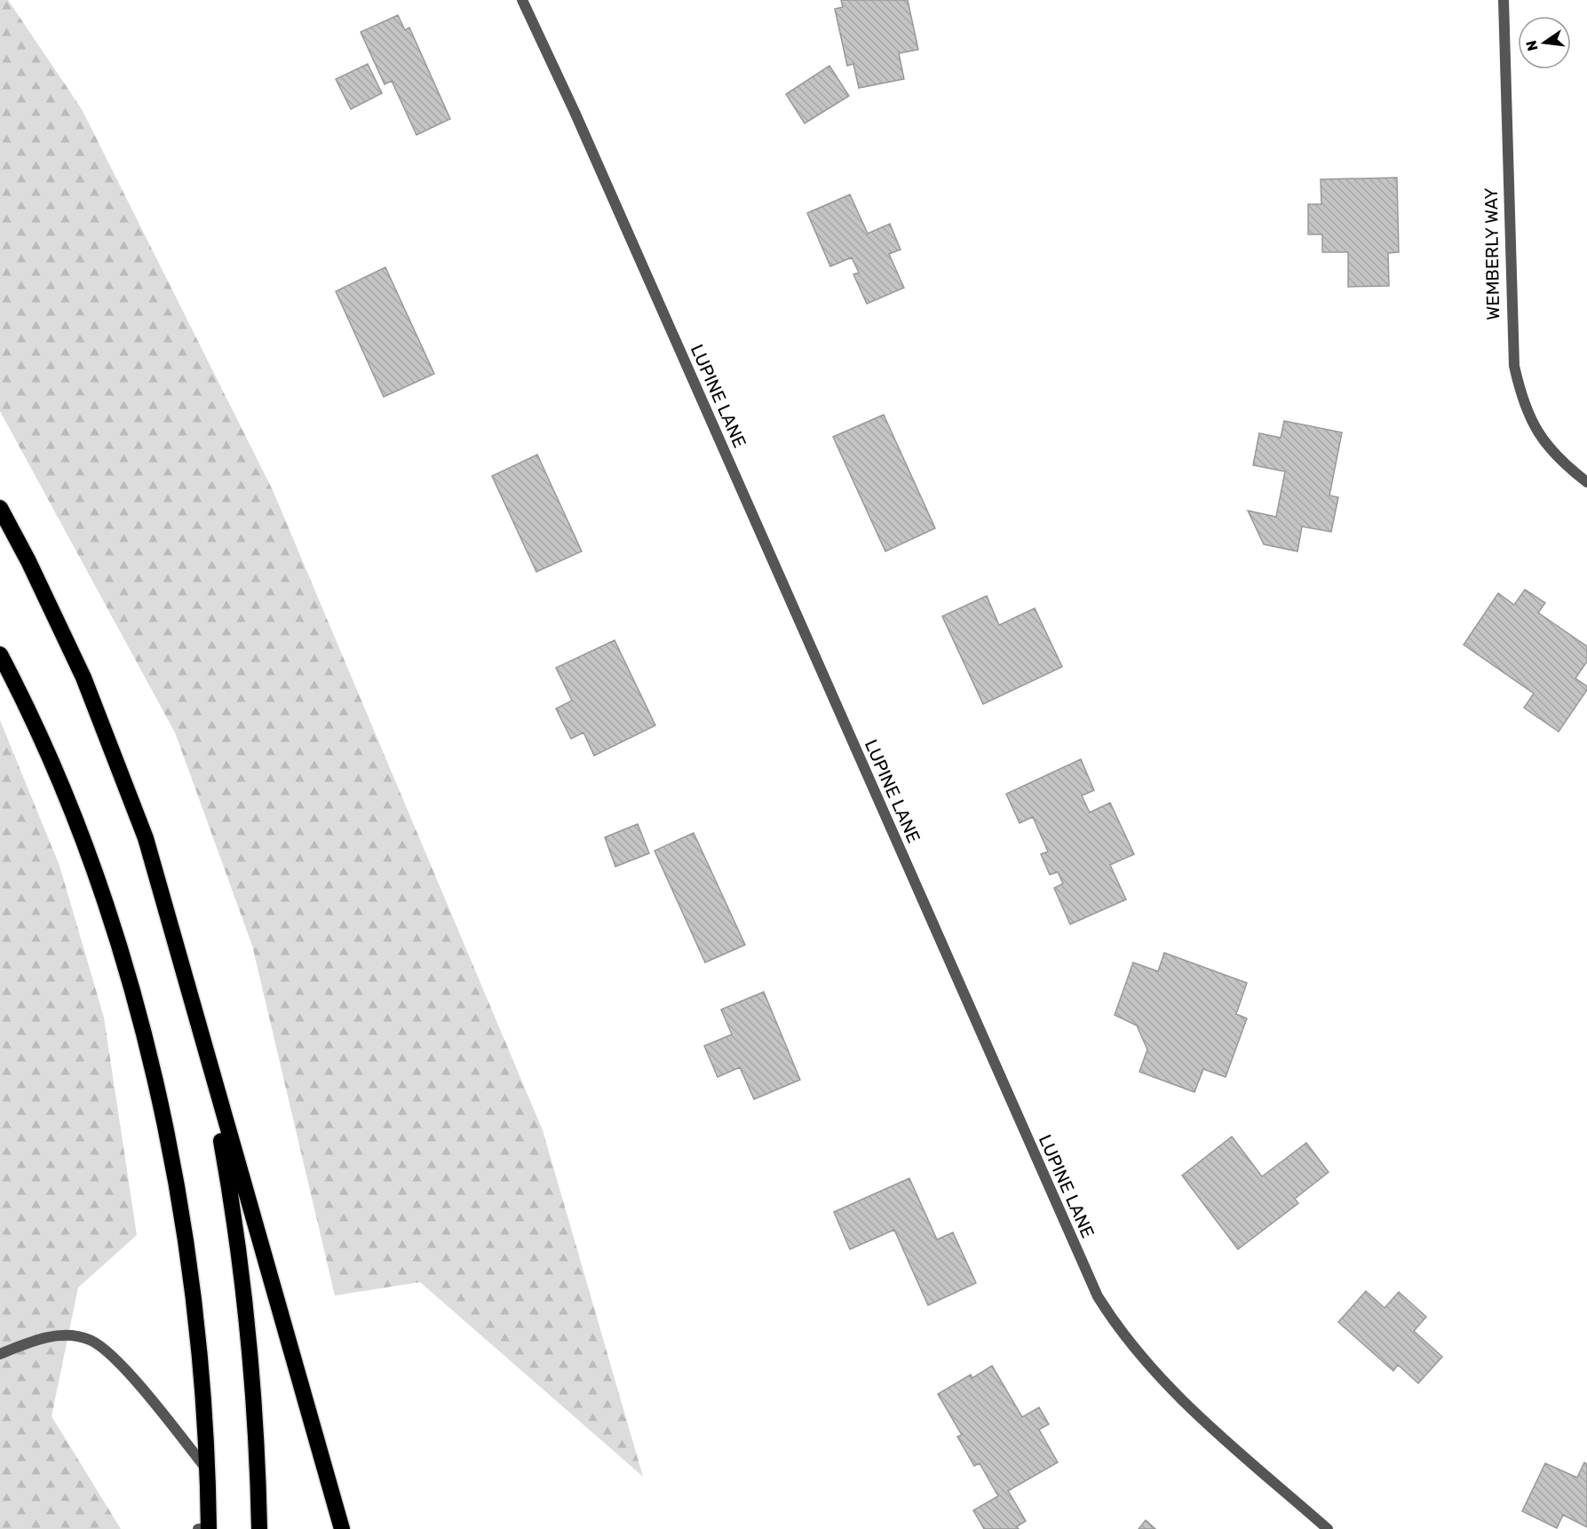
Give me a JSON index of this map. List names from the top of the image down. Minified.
{"streets":{"street":["WEMBERLY WAY","LUPINE LANE"]},"north":"left"}
